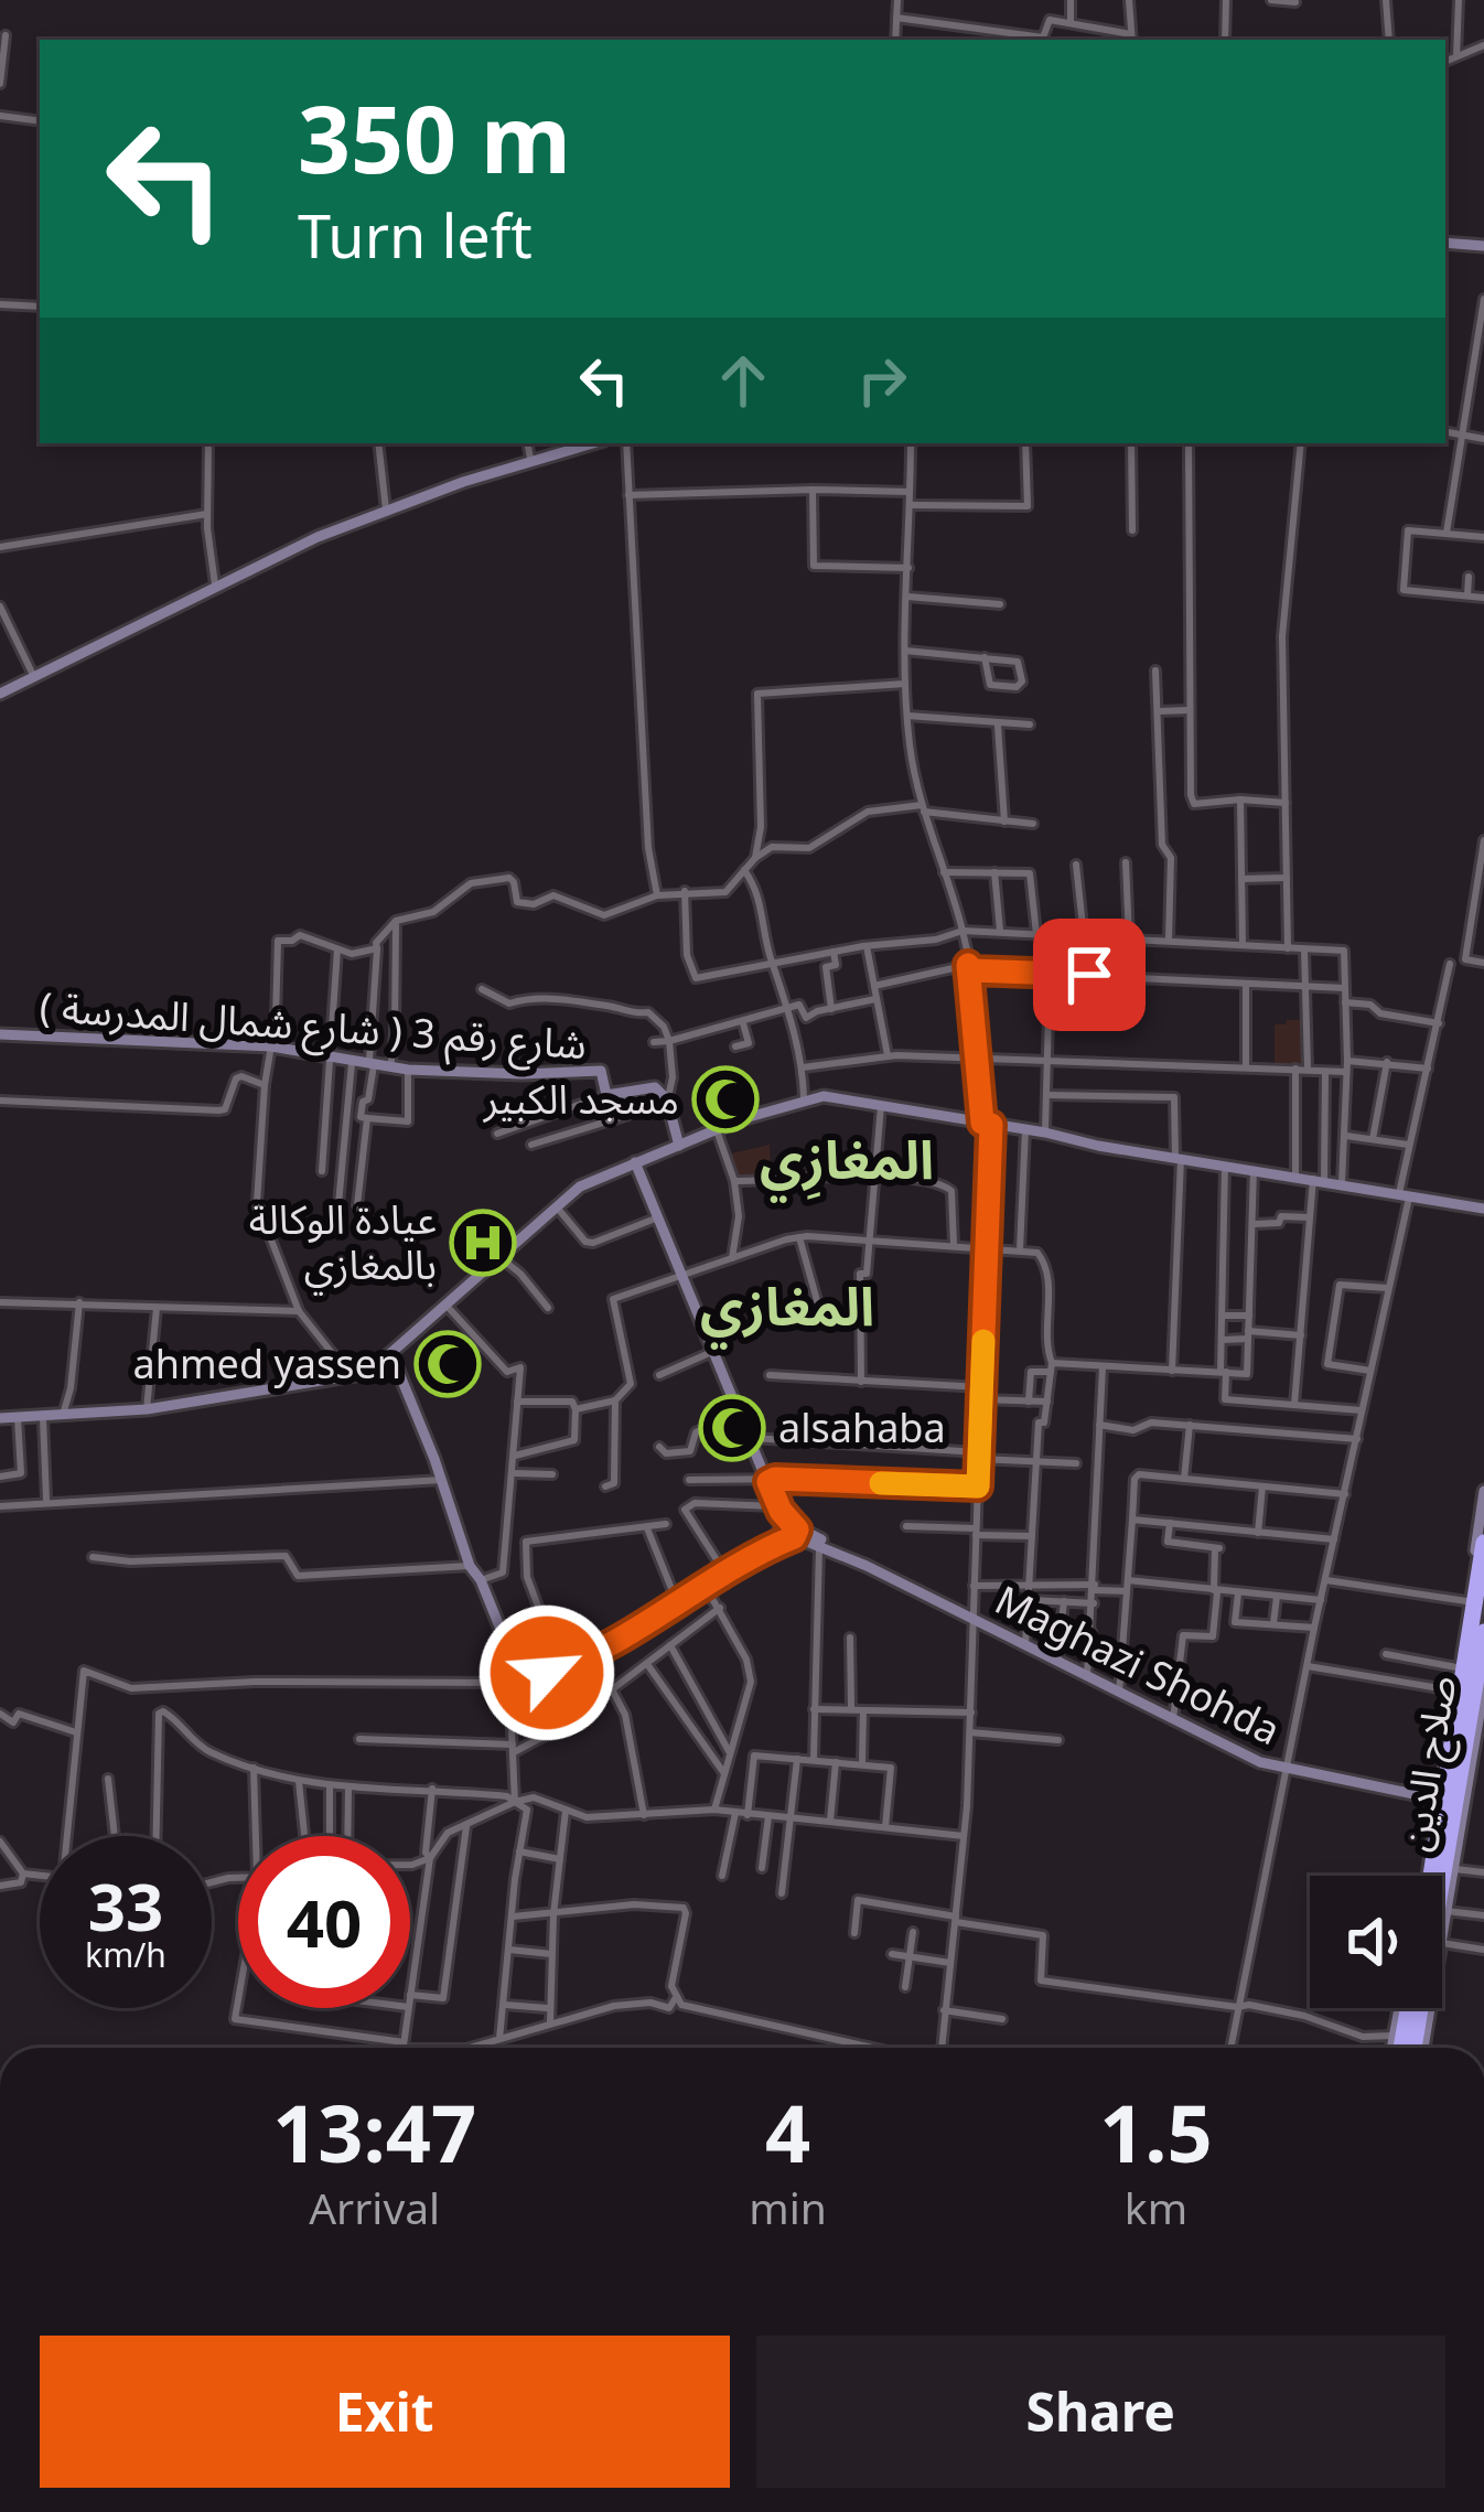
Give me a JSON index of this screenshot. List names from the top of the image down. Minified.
{"streets":{"highway":["صلاح الدين"],"street":["شارع رقم 3 ( شارع شمال المدرسة )","Maghazi Shohda"]},"crossings":[["Maghazi Shohda","صلاح الدين"]],"districts":["المغازِي","المغازي"],"places":{"mosque":["مسجد الكبير","ahmed yassen","alsahaba"],"hospital":["عيادة الوكالة بالمغازي"]},"page":{"turn":["350 m","Turn left"],"speed":"33 km/h","limit":"40","eta":["13:47","Arrival","4","min","1.5","km"],"buttons":["Exit","Share"]}}
